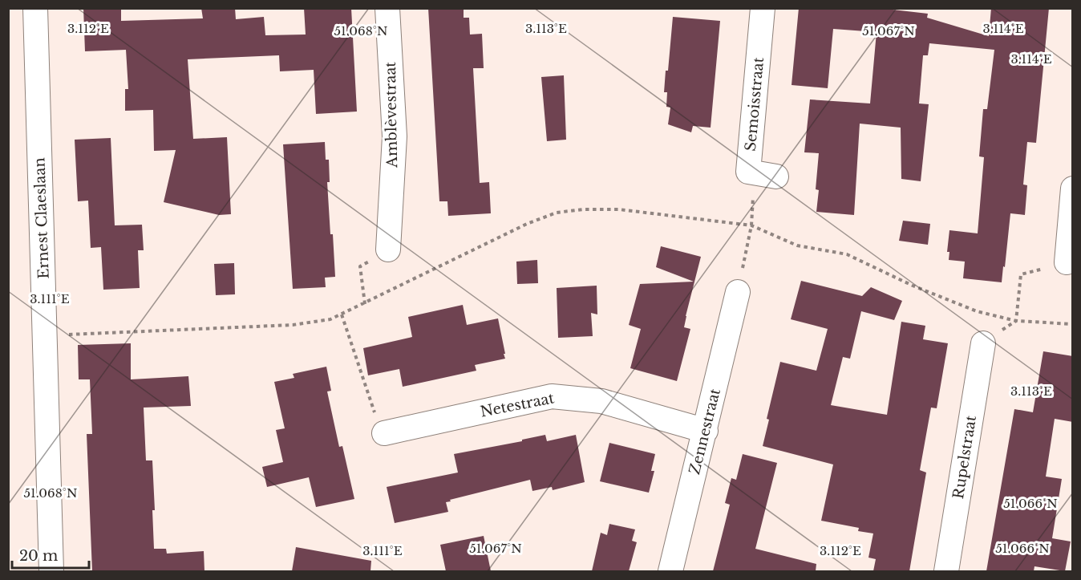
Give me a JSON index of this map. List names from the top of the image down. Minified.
{"streets":{"street":["Semoisstraat","Amblèvestraat","Ernest Claeslaan","Netestraat","Zennestraat","Rupelstraat"]},"crossings":[["Netestraat","Zennestraat"]],"scale_bar":"20 m","coordinates":["3.114°E","3.112°E","3.113°E","51.068°N","51.067°N","3.111°E","51.066°N"]}
